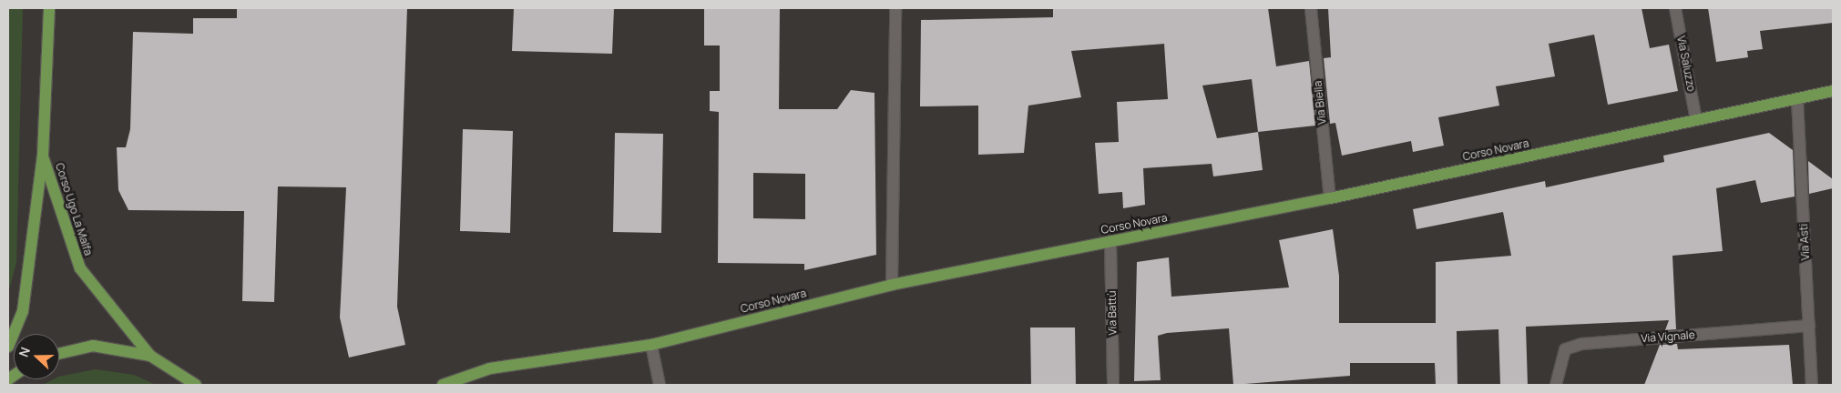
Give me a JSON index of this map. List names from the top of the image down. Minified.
{"streets":{"main road":["Corso Novara","Corso Ugo La Malfa"],"street":["Via Saluzzo","Via Biella","Via Asti","Via Battù","Via Vignale"]},"crossings":[["Via Saluzzo","Corso Novara"],["Via Biella","Corso Novara"],["Corso Novara","Via Asti"],["Corso Novara","Via Battù"],["Via Asti","Via Vignale"]],"north":"left"}
